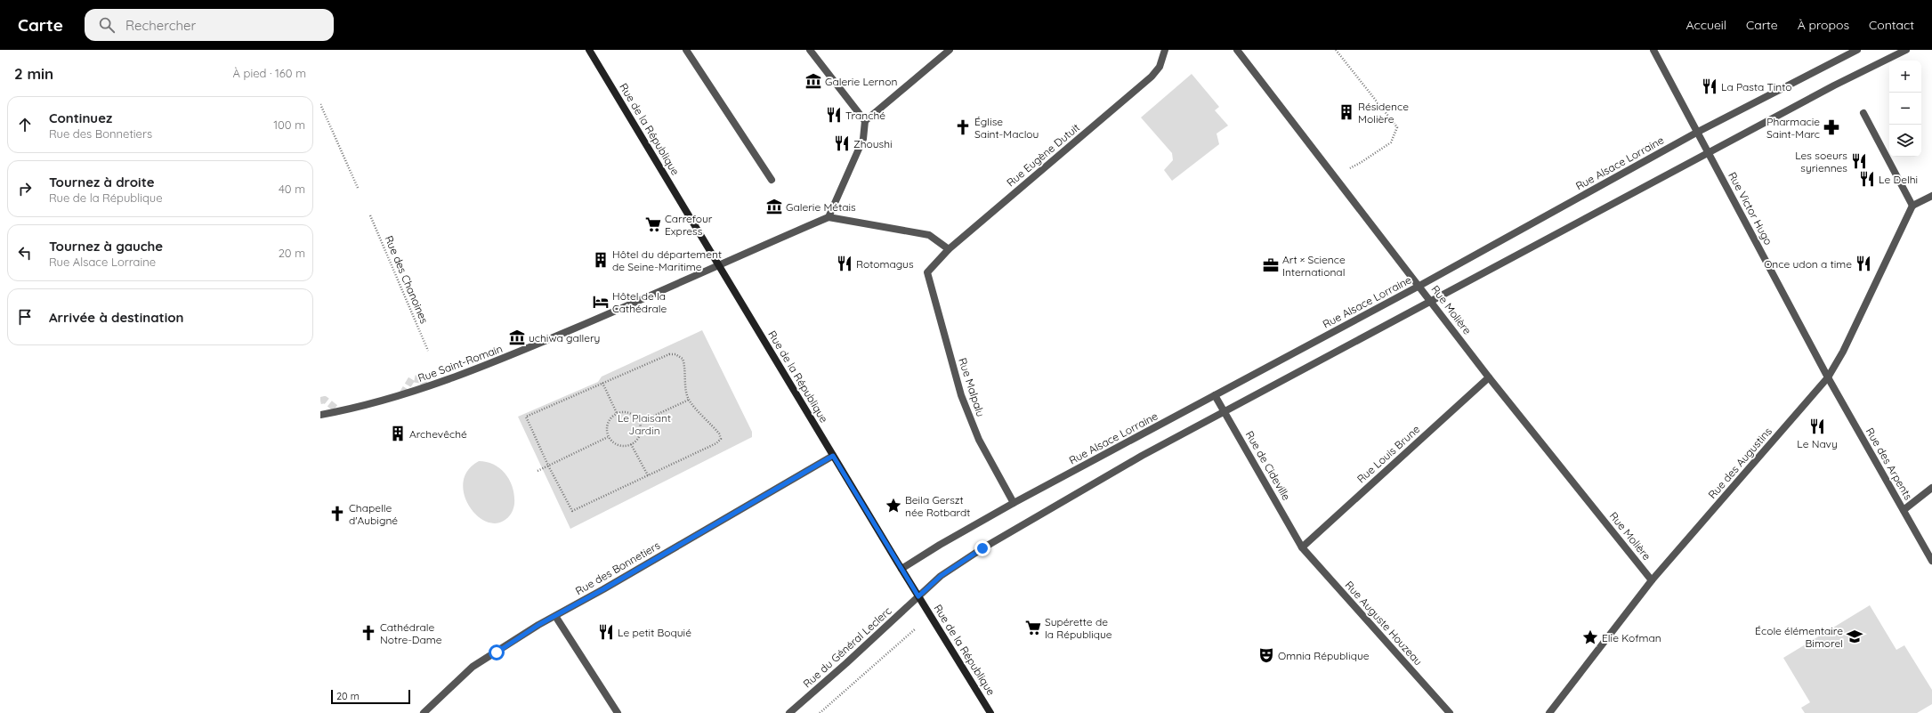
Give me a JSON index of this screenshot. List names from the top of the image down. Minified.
{"streets":{"street":["Rue de la République","Rue Eugène Dutuit","Rue Alsace Lorraine","Rue Victor Hugo","Rue Molière","Rue Saint-Romain","Rue Malpalu","Rue Louis Brune","Rue des Augustins","Rue des Arpents","Rue de Cideville","Rue des Bonnetiers","Rue Auguste Houzeau","Rue du Général Leclerc"],"path":["Rue des Chanoines"]},"crossings":[["Rue de la République","Rue Alsace Lorraine"],["Rue de la République","Rue Saint-Romain"],["Rue de la République","Rue des Bonnetiers"],["Rue de la République","Rue du Général Leclerc"],["Rue Eugène Dutuit","Rue Malpalu"],["Rue Alsace Lorraine","Rue Victor Hugo"],["Rue Alsace Lorraine","Rue Molière"],["Rue Alsace Lorraine","Rue Malpalu"],["Rue Alsace Lorraine","Rue de Cideville"],["Rue Victor Hugo","Rue des Augustins"],["Rue Victor Hugo","Rue des Arpents"],["Rue Molière","Rue Louis Brune"],["Rue Molière","Rue des Augustins"],["Rue Louis Brune","Rue de Cideville"],["Rue Louis Brune","Rue Auguste Houzeau"],["Rue des Augustins","Rue des Arpents"],["Rue de Cideville","Rue Auguste Houzeau"]],"parks":["Le Plaisant Jardin"],"places":{"museum":["Galerie Lernon","Galerie Métais","uchiwa gallery"],"restaurant":["La Pasta Tinto","Tranché","Zhoushi","Les soeurs syriennes","Le Delhi","Rotomagus","Once udon a time","Le Navy","Le petit Boquié"],"building":["Résidence Molière","Hôtel du département de Seine-Maritime","Archevêché"],"church":["Église Saint-Maclou","Chapelle d'Aubigné","Cathédrale Notre-Dame"],"pharmacy":["Pharmacie Saint-Marc"],"supermarket":["Carrefour Express","Supérette de la République"],"office":["Art × Science International"],"hotel":["Hôtel de la Cathédrale"],"place":["Beila Gerszt née Rotbardt","Elie Kofman"],"school or university":["École élémentaire Bimorel"],"theatre":["Omnia République"]},"scale_bar":"20 m","page":{"header":"Carte","search":"Rechercher","nav":["Accueil","Carte","À propos","Contact"],"heading":["2 min","À pied · 160 m"],"map_buttons":["+","−"],"list":[["Continuez","Rue des Bonnetiers","100 m"],["Tournez à droite","Rue de la République","40 m"],["Tournez à gauche","Rue Alsace Lorraine","20 m"],"Arrivée à destination"],"scale":"20 m"}}
